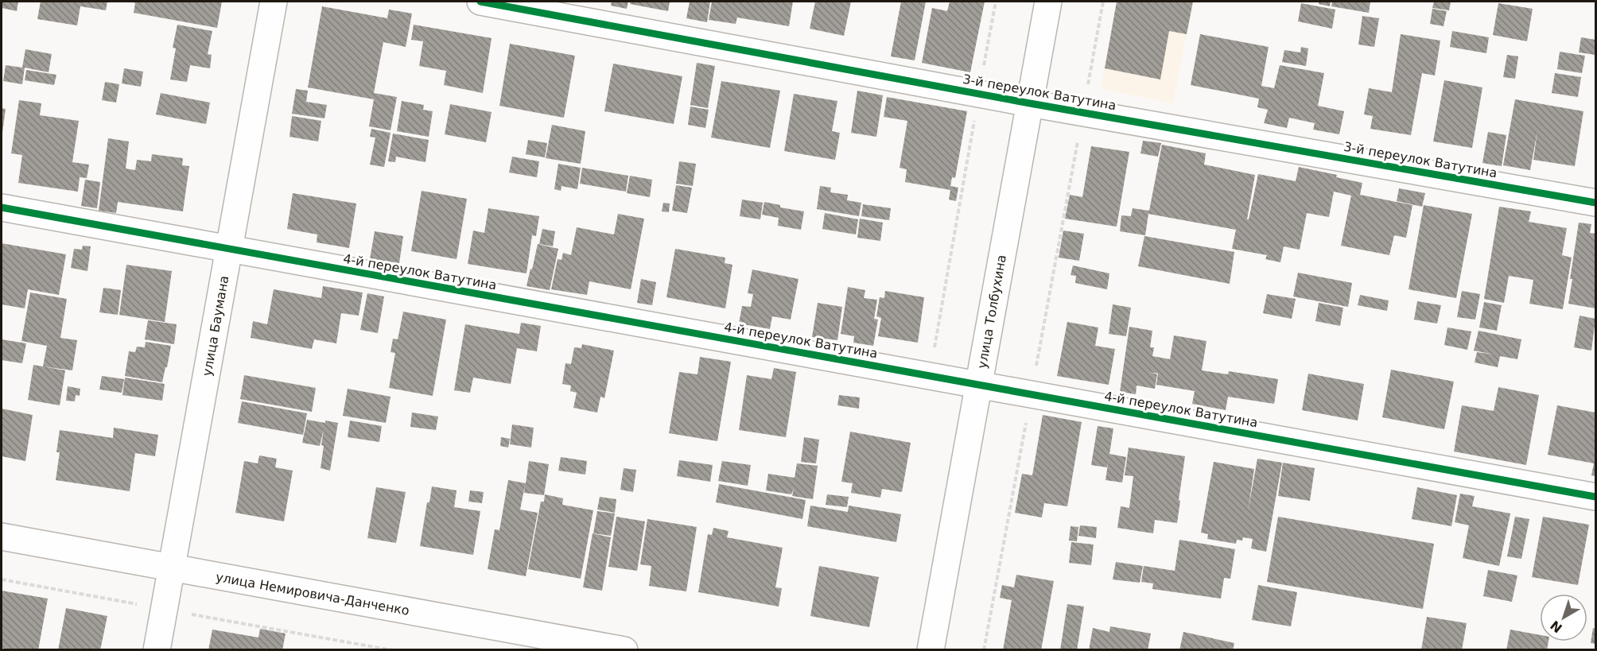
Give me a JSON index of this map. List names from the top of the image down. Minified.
{"streets":{"street":["3-й переулок Ватутина","4-й переулок Ватутина","улица Толбухина","улица Баумана","улица Немировича-Данченко"]},"crossings":[["3-й переулок Ватутина","улица Толбухина"],["4-й переулок Ватутина","улица Толбухина"],["4-й переулок Ватутина","улица Баумана"],["улица Баумана","улица Немировича-Данченко"]],"north":"bottom left"}
